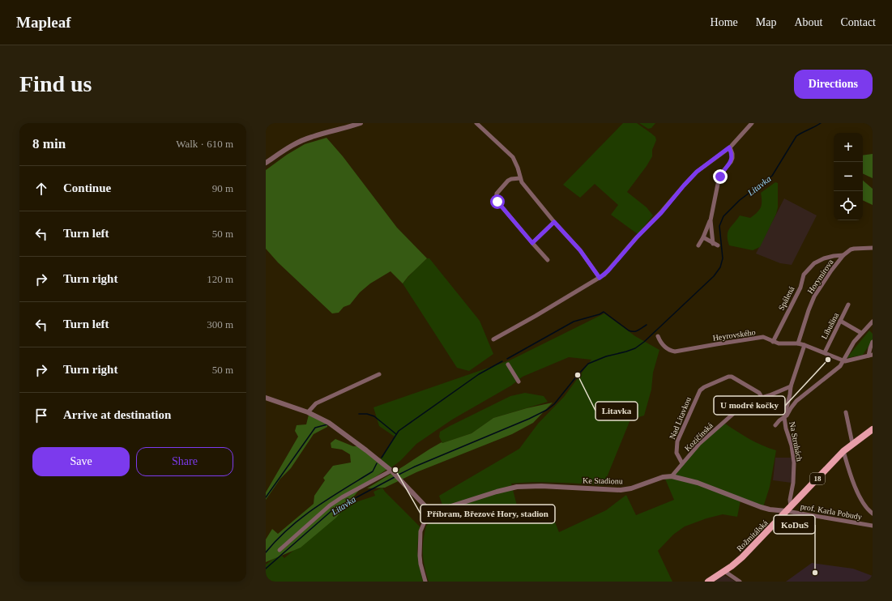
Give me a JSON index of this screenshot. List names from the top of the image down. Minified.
{"streets":{"main road":["18","Rožmitálská"],"street":["Horymírova","Spálená","Libušina","Heyrovského","Nad Litavkou","Kozičínská","Na Struhách","Ke Stadionu","prof. Karla Pobudy"]},"crossings":[["Horymírova","Spálená"],["Horymírova","Heyrovského"],["Spálená","Heyrovského"],["Libušina","Heyrovského"],["Heyrovského","Na Struhách"],["Nad Litavkou","Kozičínská"],["Kozičínská","Na Struhách"],["Kozičínská","Ke Stadionu"],["Na Struhách","Ke Stadionu"],["Na Struhách","prof. Karla Pobudy"],["Na Struhách","Rožmitálská"],["Ke Stadionu","prof. Karla Pobudy"],["Ke Stadionu","Rožmitálská"],["prof. Karla Pobudy","Rožmitálská"]],"water":["Litavka"],"places":["U modré kočky","Litavka","Příbram, Březové Hory, stadion","KoDuS"],"page":{"header":"Mapleaf","nav":["Home","Map","About","Contact"],"buttons":["Directions",["Save","Share"]],"title":"Find us","heading":["8 min","Walk · 610 m"],"map_buttons":["+","−"],"list":[["Continue","90 m"],["Turn left","50 m"],["Turn right","120 m"],["Turn left","300 m"],["Turn right","50 m"],"Arrive at destination"]}}
